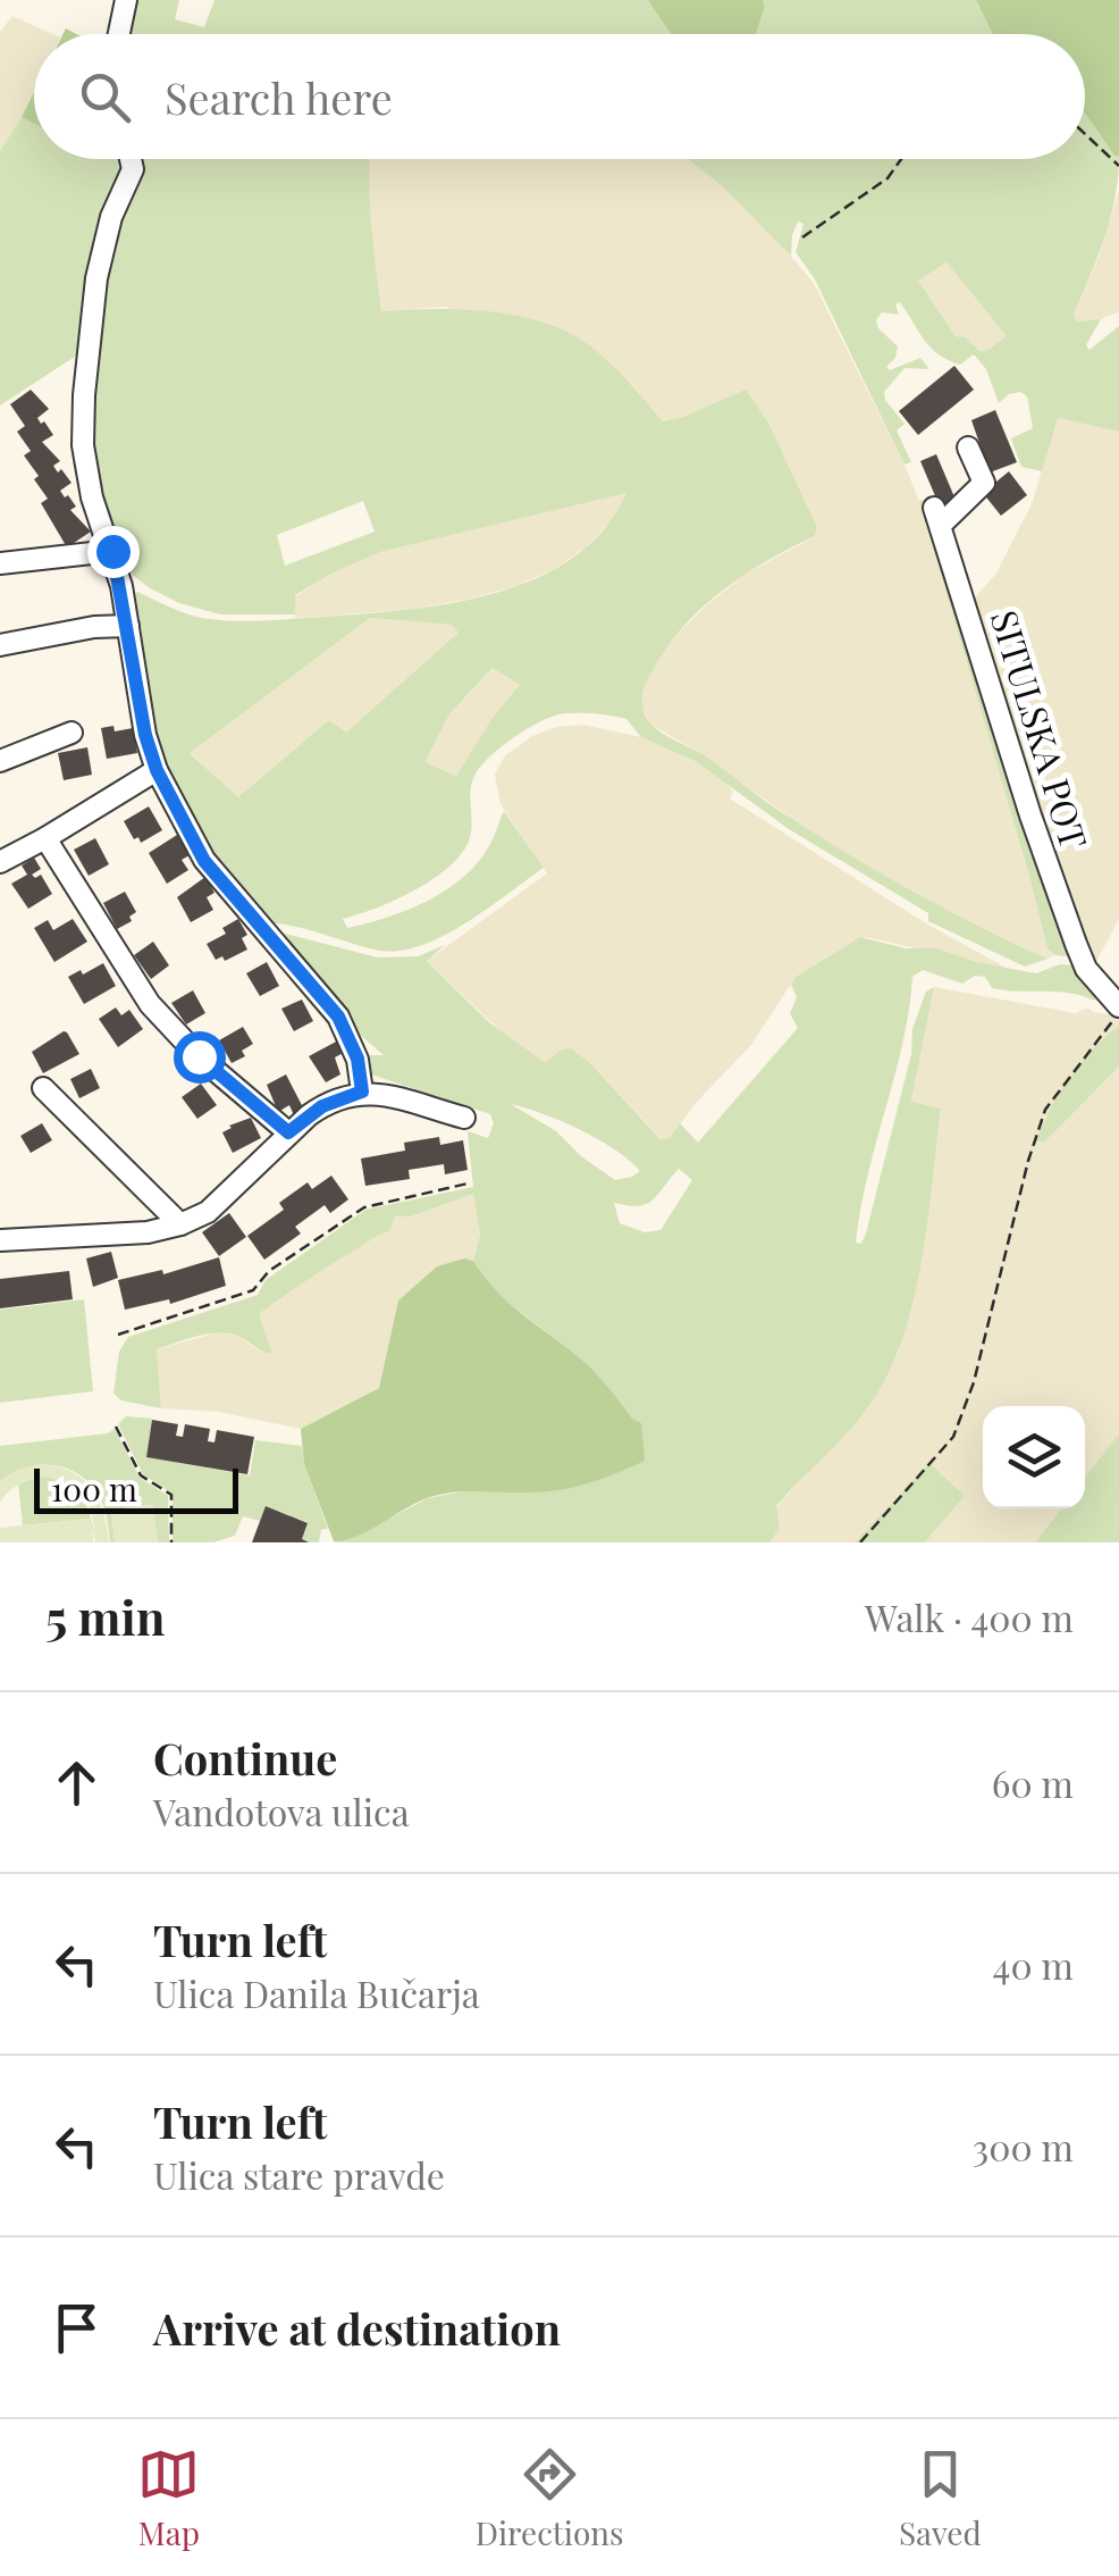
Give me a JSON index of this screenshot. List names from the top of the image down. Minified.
{"streets":{"street":["SITULSKA POT"]},"scale_bar":"100 m","page":{"search":"Search here","scale":"100 m","heading":["5 min","Walk · 400 m"],"list":[["Continue","Vandotova ulica","60 m"],["Turn left","Ulica Danila Bučarja","40 m"],["Turn left","Ulica stare pravde","300 m"],"Arrive at destination"],"nav":["Map","Directions","Saved"]}}
